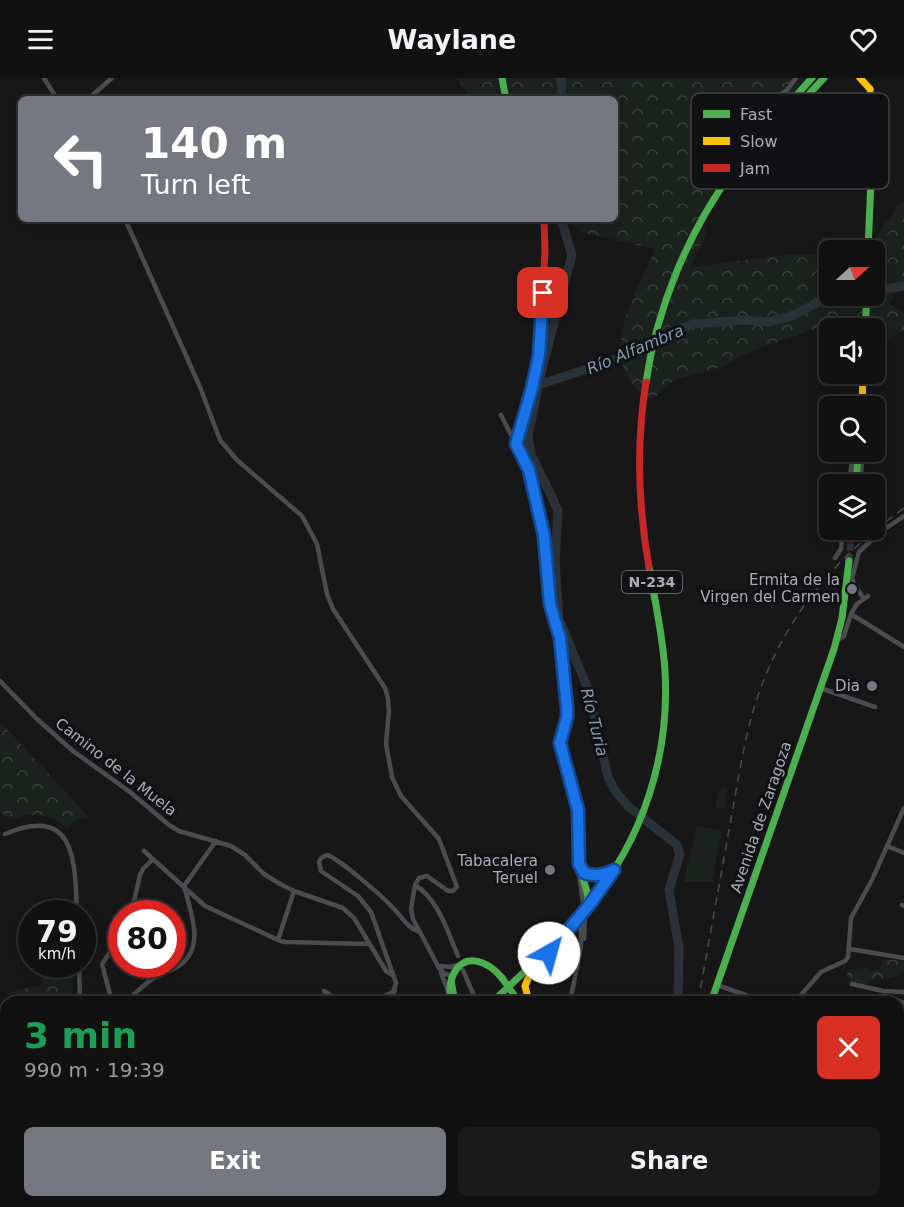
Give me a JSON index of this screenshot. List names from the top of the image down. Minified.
{"streets":{"main road":["N-234","Avenida de Zaragoza"],"street":["Camino de la Muela"]},"water":["Río Alfambra","Río Turia"],"places":["Ermita de la Virgen del Carmen","Dia","Tabacalera Teruel"],"legend":["Fast","Slow","Jam"],"north":"right","page":{"header":"Waylane","turn":["140 m","Turn left"],"speed":"79 km/h","limit":"80","heading":["3 min","990 m · 19:39"],"buttons":["Exit","Share"]}}
